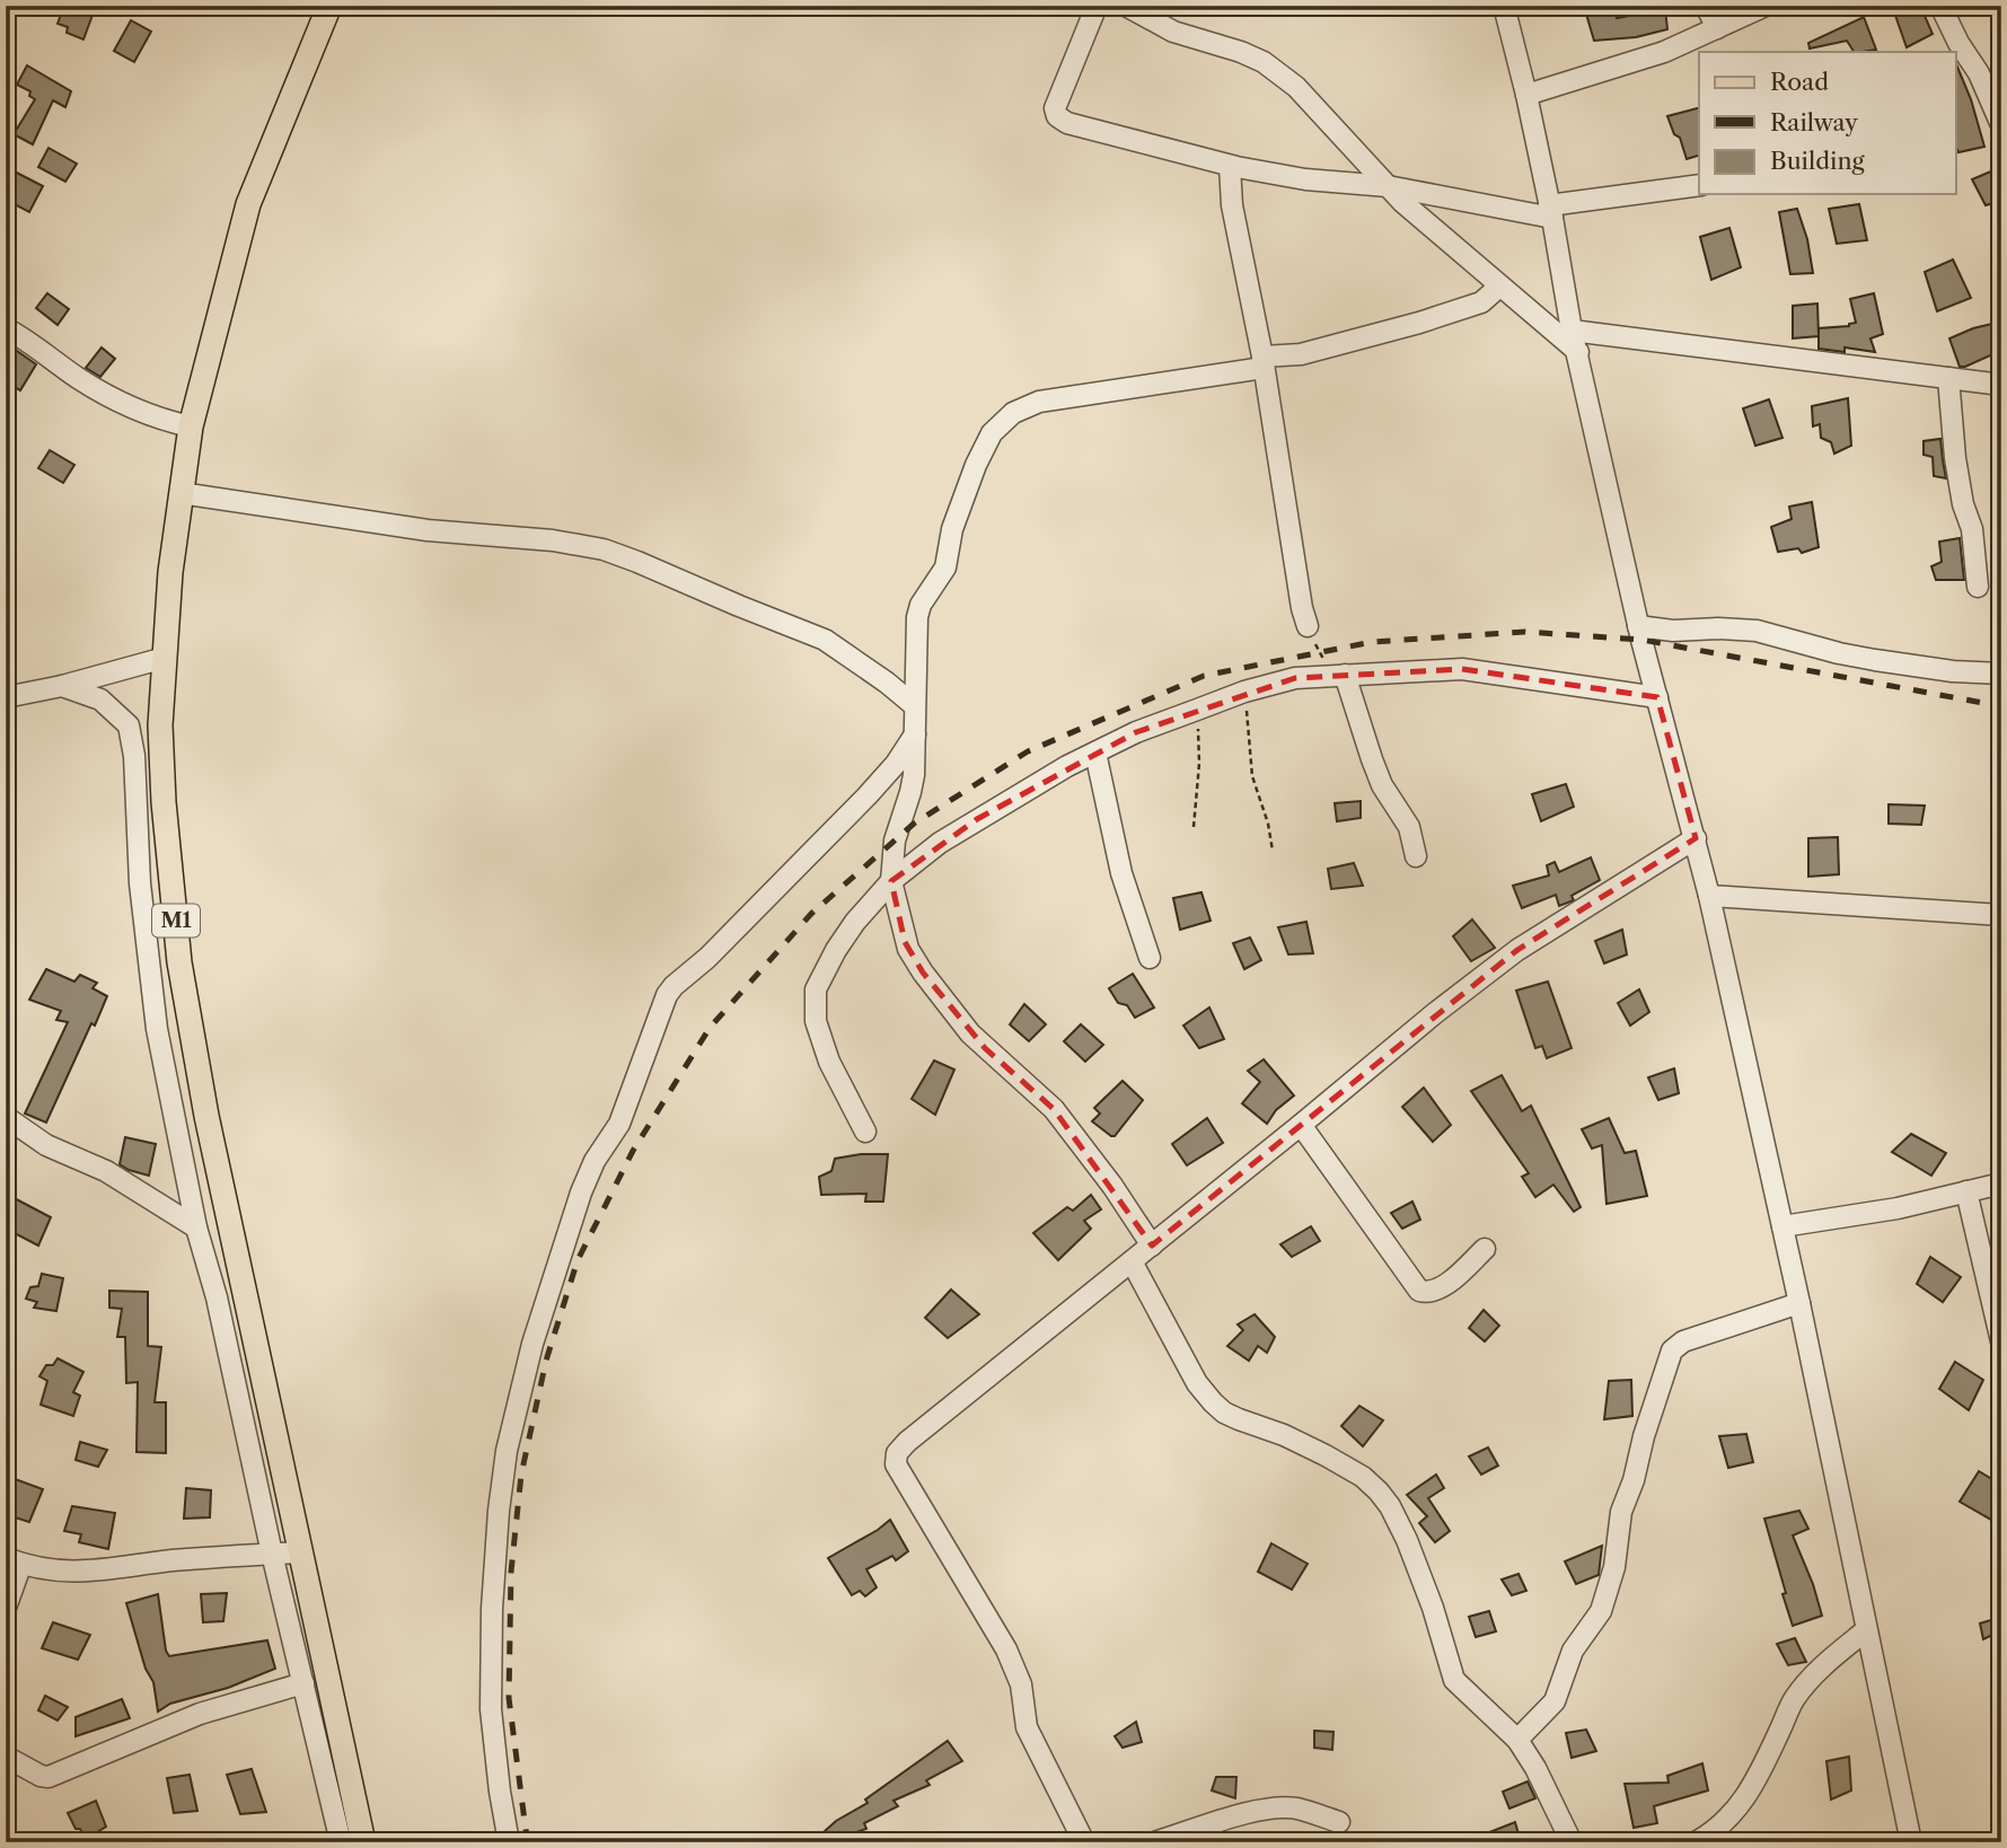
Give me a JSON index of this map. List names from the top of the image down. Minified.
{"streets":{"main road":["M1"]},"legend":["Road","Railway","Building"]}
